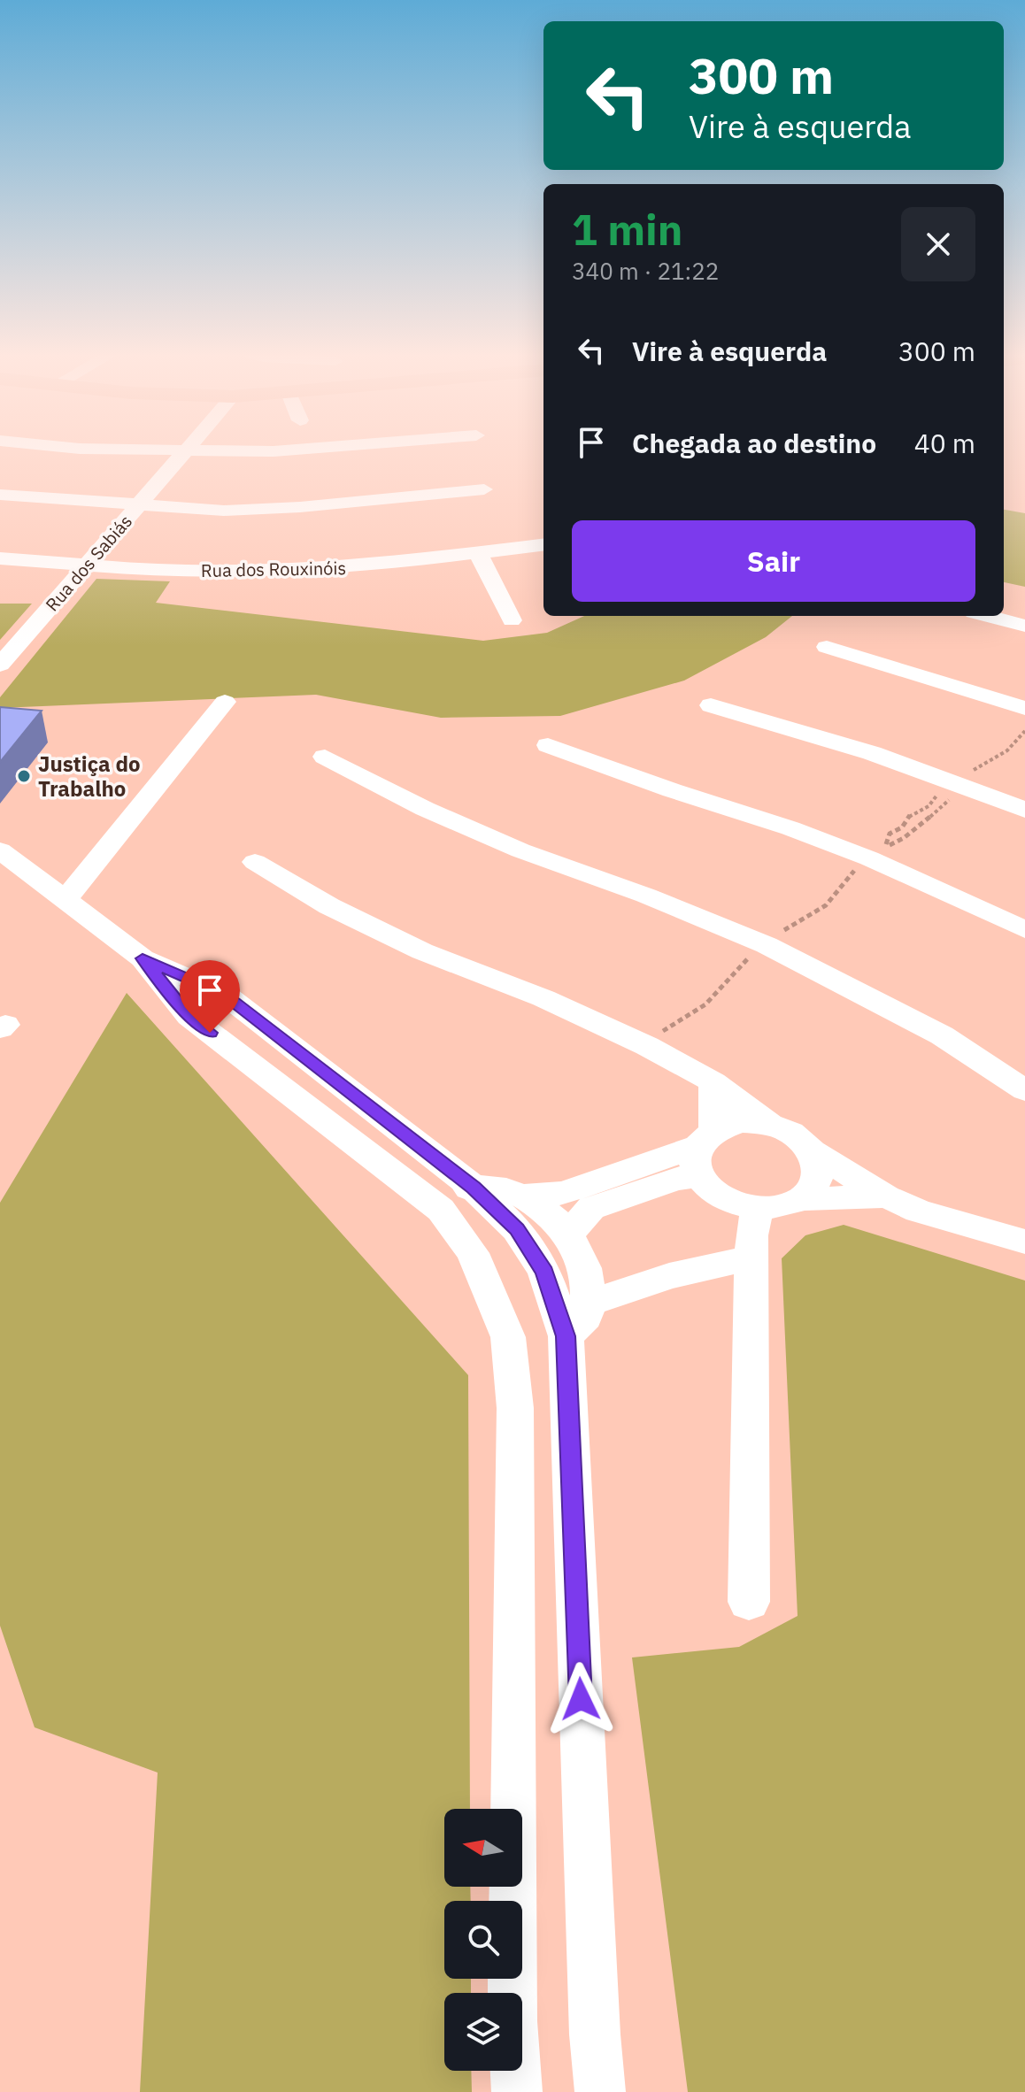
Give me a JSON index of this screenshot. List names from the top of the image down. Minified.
{"streets":{"street":["Rua dos Sabiás","Rua dos Rouxinóis"]},"crossings":[["Rua dos Sabiás","Rua dos Rouxinóis"]],"places":["Justiça do Trabalho"],"north":"left","page":{"turn":["300 m","Vire à esquerda"],"heading":["1 min","340 m · 21:22"],"list":[{"name":"Vire à esquerda","value":"300 m"},{"name":"Chegada ao destino","value":"40 m"}],"buttons":"Sair"}}
